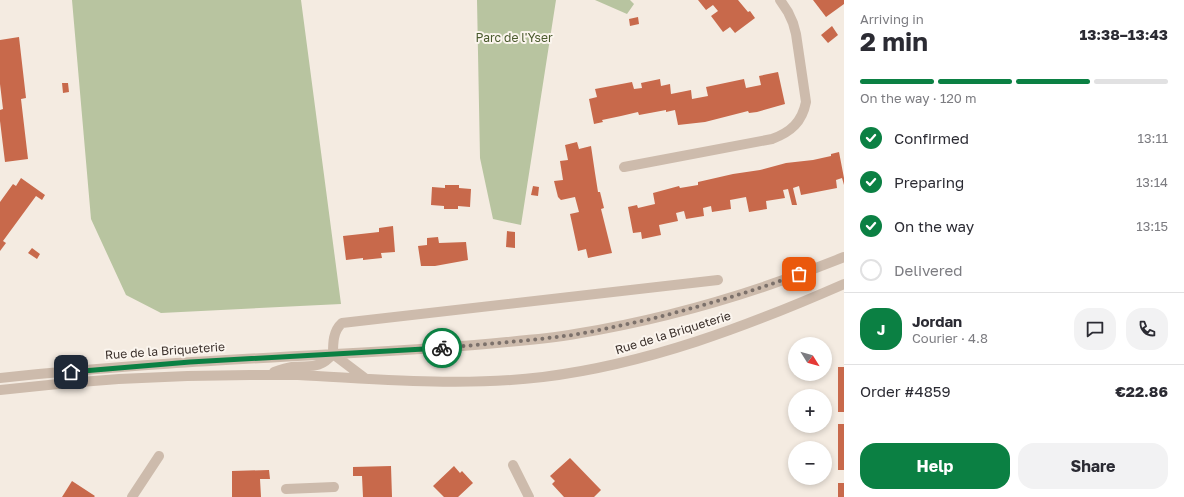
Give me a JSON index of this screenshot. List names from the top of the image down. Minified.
{"streets":{"street":["Rue de la Briqueterie"]},"parks":["Parc de l'Yser"],"north":"bottom right","page":{"heading":["2 min","Arriving in","13:38–13:43"],"panel":["Jordan","Courier · 4.8","Order #4859","€22.86"],"bar":"On the way · 120 m","list":[["Confirmed","13:11"],["Preparing","13:14"],["On the way","13:15"],"Delivered"],"round":"J","map_buttons":["+","−"],"buttons":["Help","Share"]}}
